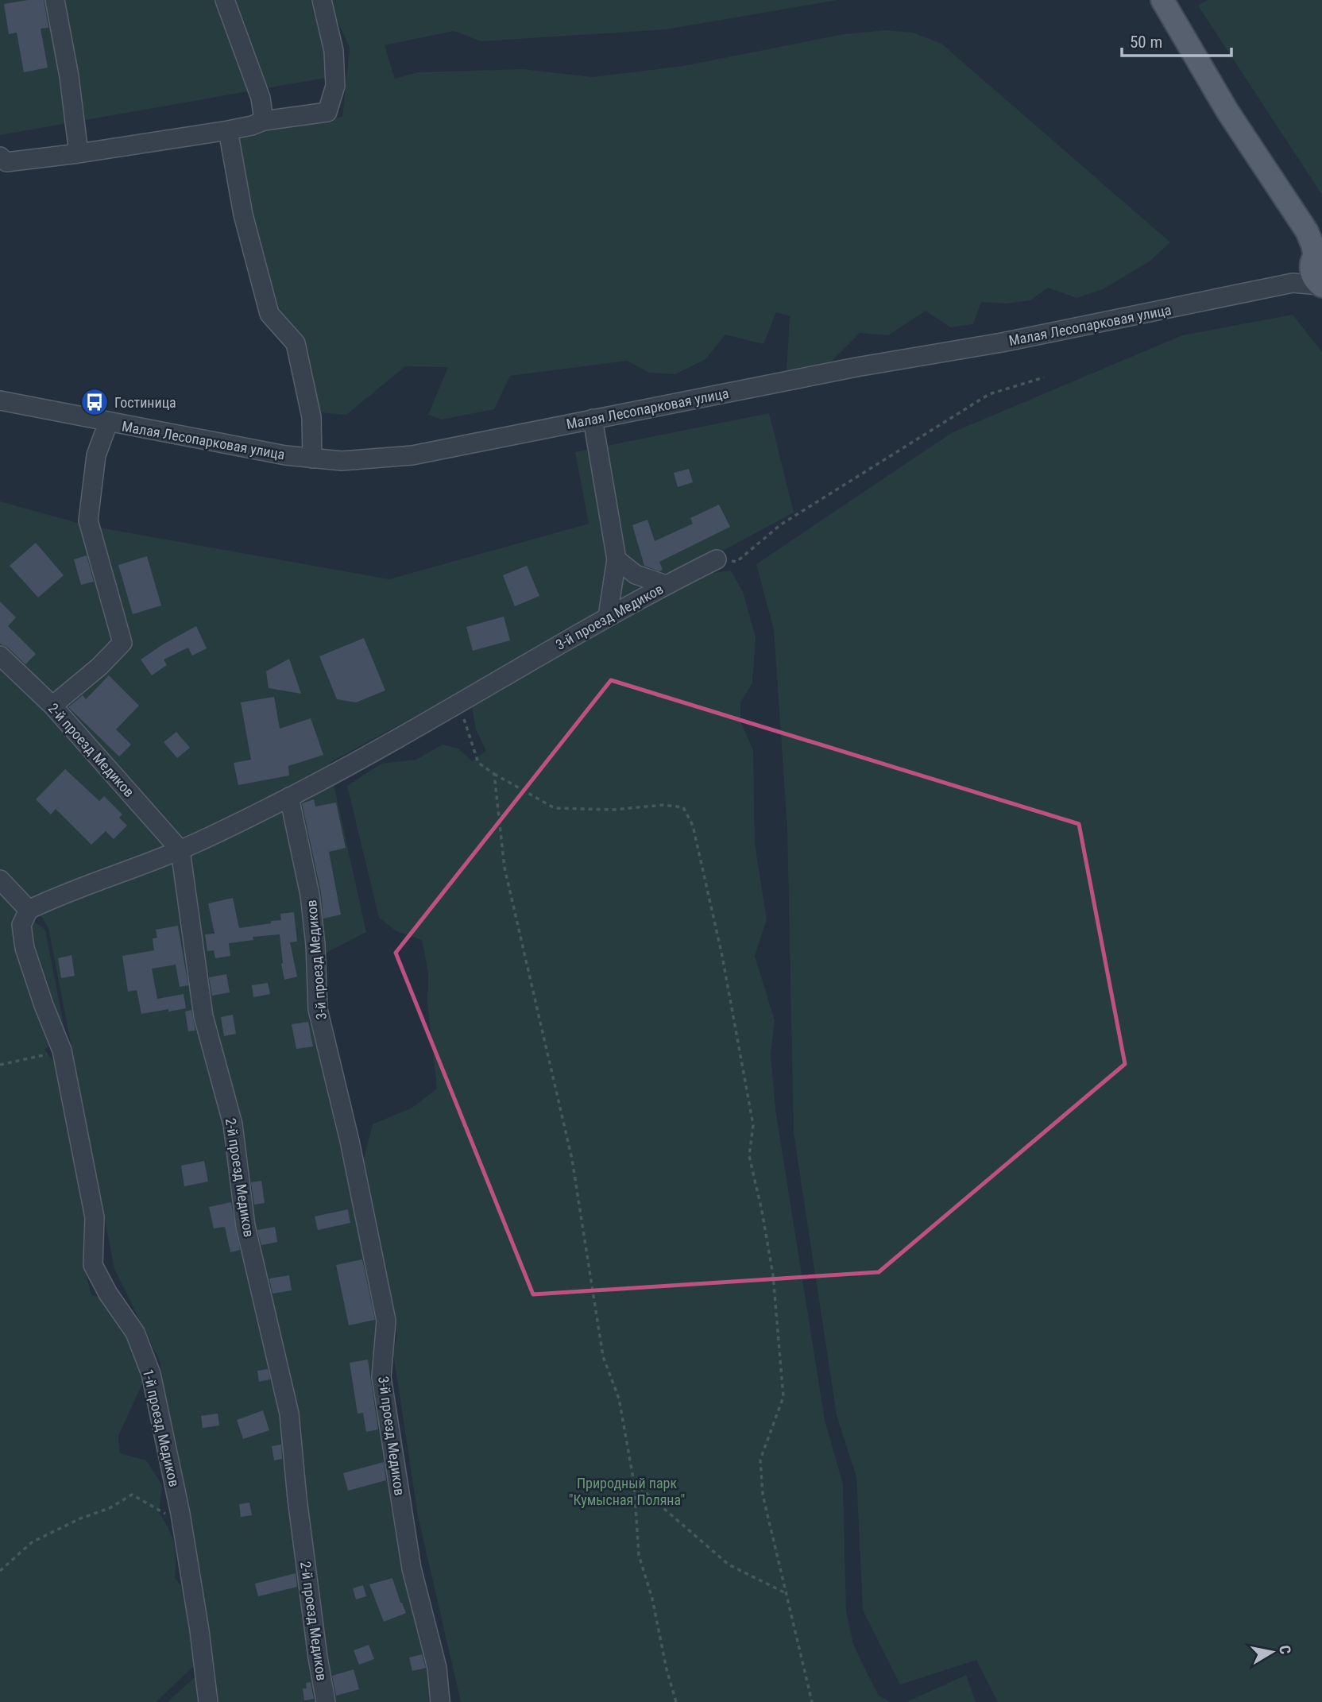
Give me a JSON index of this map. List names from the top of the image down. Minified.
{"streets":{"street":["Малая Лесопарковая улица","3-й проезд Медиков","2-й проезд Медиков","1-й проезд Медиков"]},"parks":["Природный парк \"Кумысная Поляна\""],"places":{"bus stop":["Гостиница"]},"scale_bar":"50 m","north":"right"}
